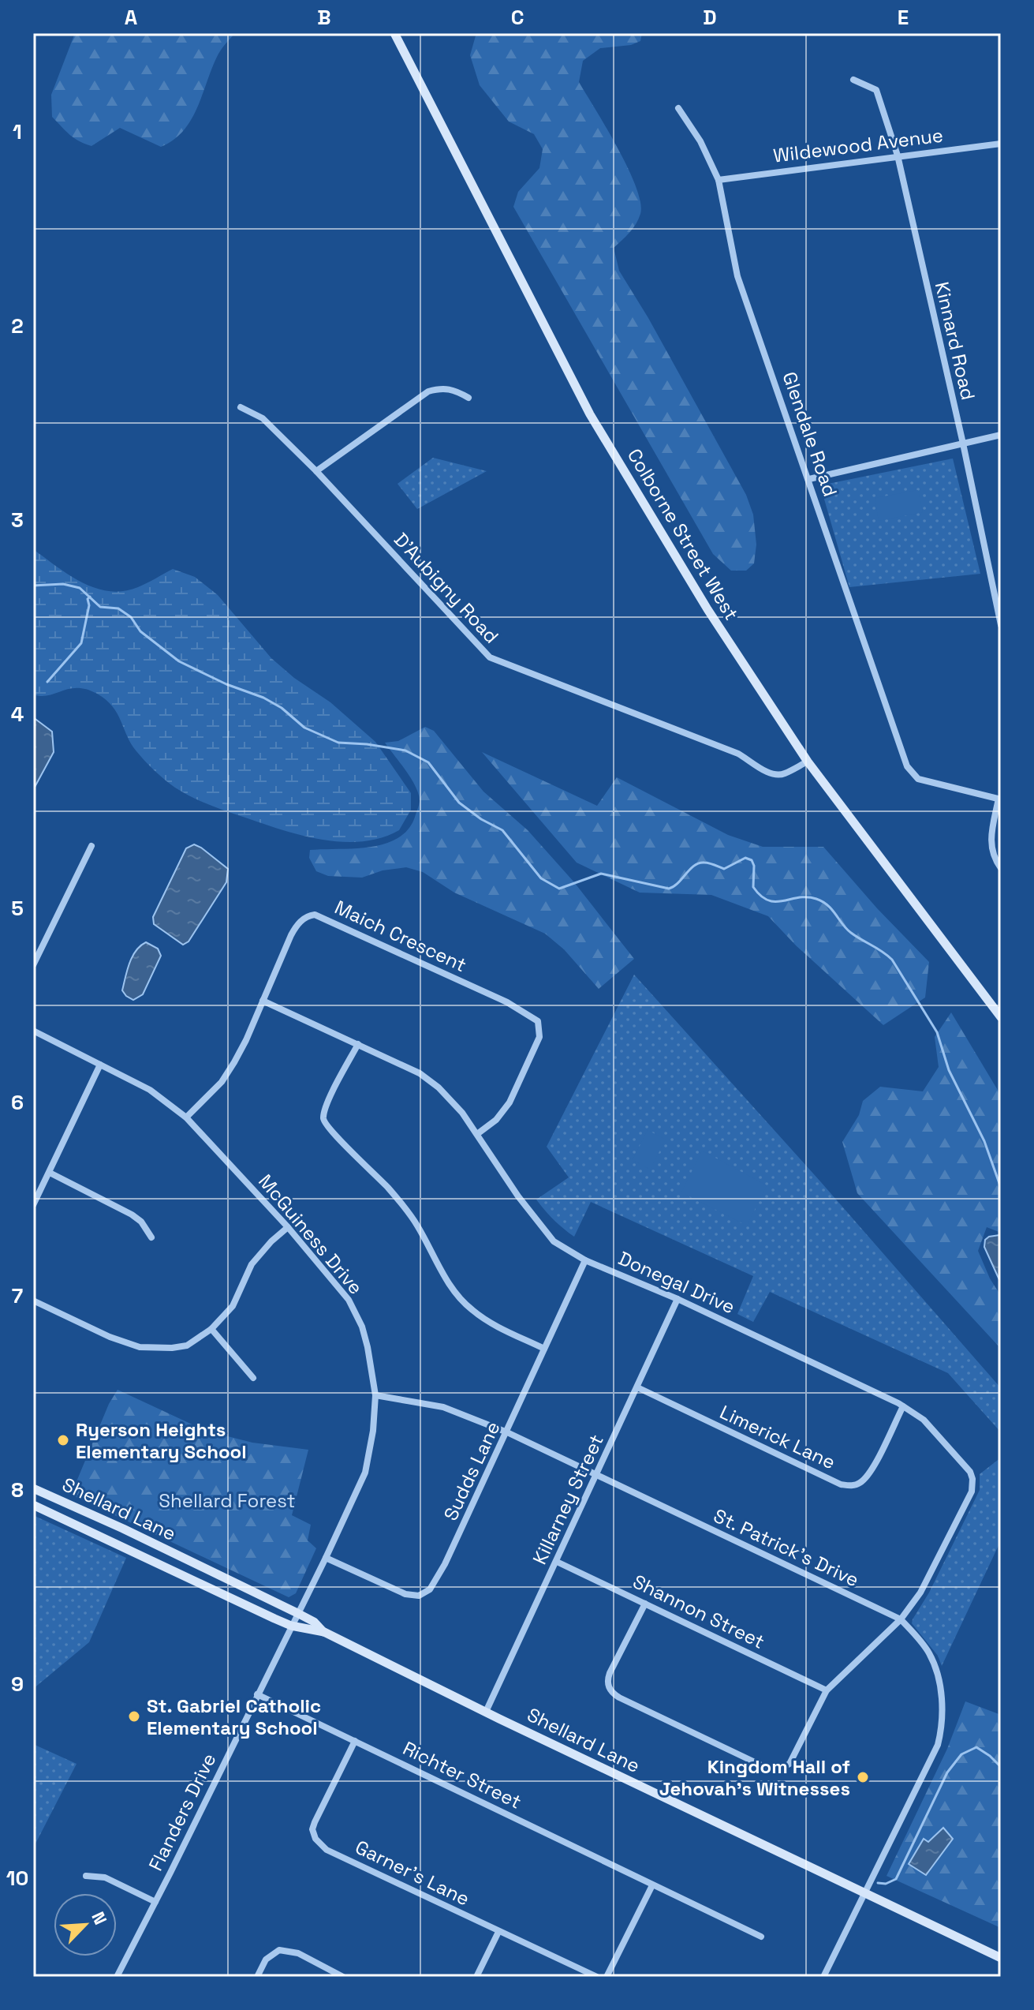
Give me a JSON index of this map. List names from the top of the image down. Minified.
{"streets":{"main road":["Colborne Street West","Shellard Lane"],"street":["Wildewood Avenue","Kinnard Road","Glendale Road","D'Aubigny Road","Maich Crescent","McGuiness Drive","Donegal Drive","Limerick Lane","Sudds Lane","Killarney Street","St. Patrick's Drive","Shannon Street","Richter Street","Flanders Drive","Garner's Lane"]},"crossings":[["Wildewood Avenue","Kinnard Road"],["Wildewood Avenue","Glendale Road"],["Colborne Street West","D'Aubigny Road"],["Maich Crescent","McGuiness Drive"],["Maich Crescent","Donegal Drive"],["McGuiness Drive","Sudds Lane"],["McGuiness Drive","Shellard Lane"],["McGuiness Drive","St. Patrick's Drive"],["McGuiness Drive","Flanders Drive"],["Donegal Drive","Limerick Lane"],["Donegal Drive","Sudds Lane"],["Donegal Drive","Killarney Street"],["Donegal Drive","St. Patrick's Drive"],["Donegal Drive","Shannon Street"],["Limerick Lane","Killarney Street"],["Sudds Lane","St. Patrick's Drive"],["Killarney Street","Shellard Lane"],["Killarney Street","St. Patrick's Drive"],["Killarney Street","Shannon Street"],["Shellard Lane","St. Patrick's Drive"],["Shellard Lane","Flanders Drive"],["Richter Street","Flanders Drive"],["Richter Street","Garner's Lane"]],"parks":["Shellard Forest"],"places":["Ryerson Heights Elementary School","St. Gabriel Catholic Elementary School","Kingdom Hall of Jehovah's Witnesses"],"north":"top right","grid":{"columns":["A","B","C","D","E"],"rows":["1","2","3","4","5","6","7","8","9","10"]}}
